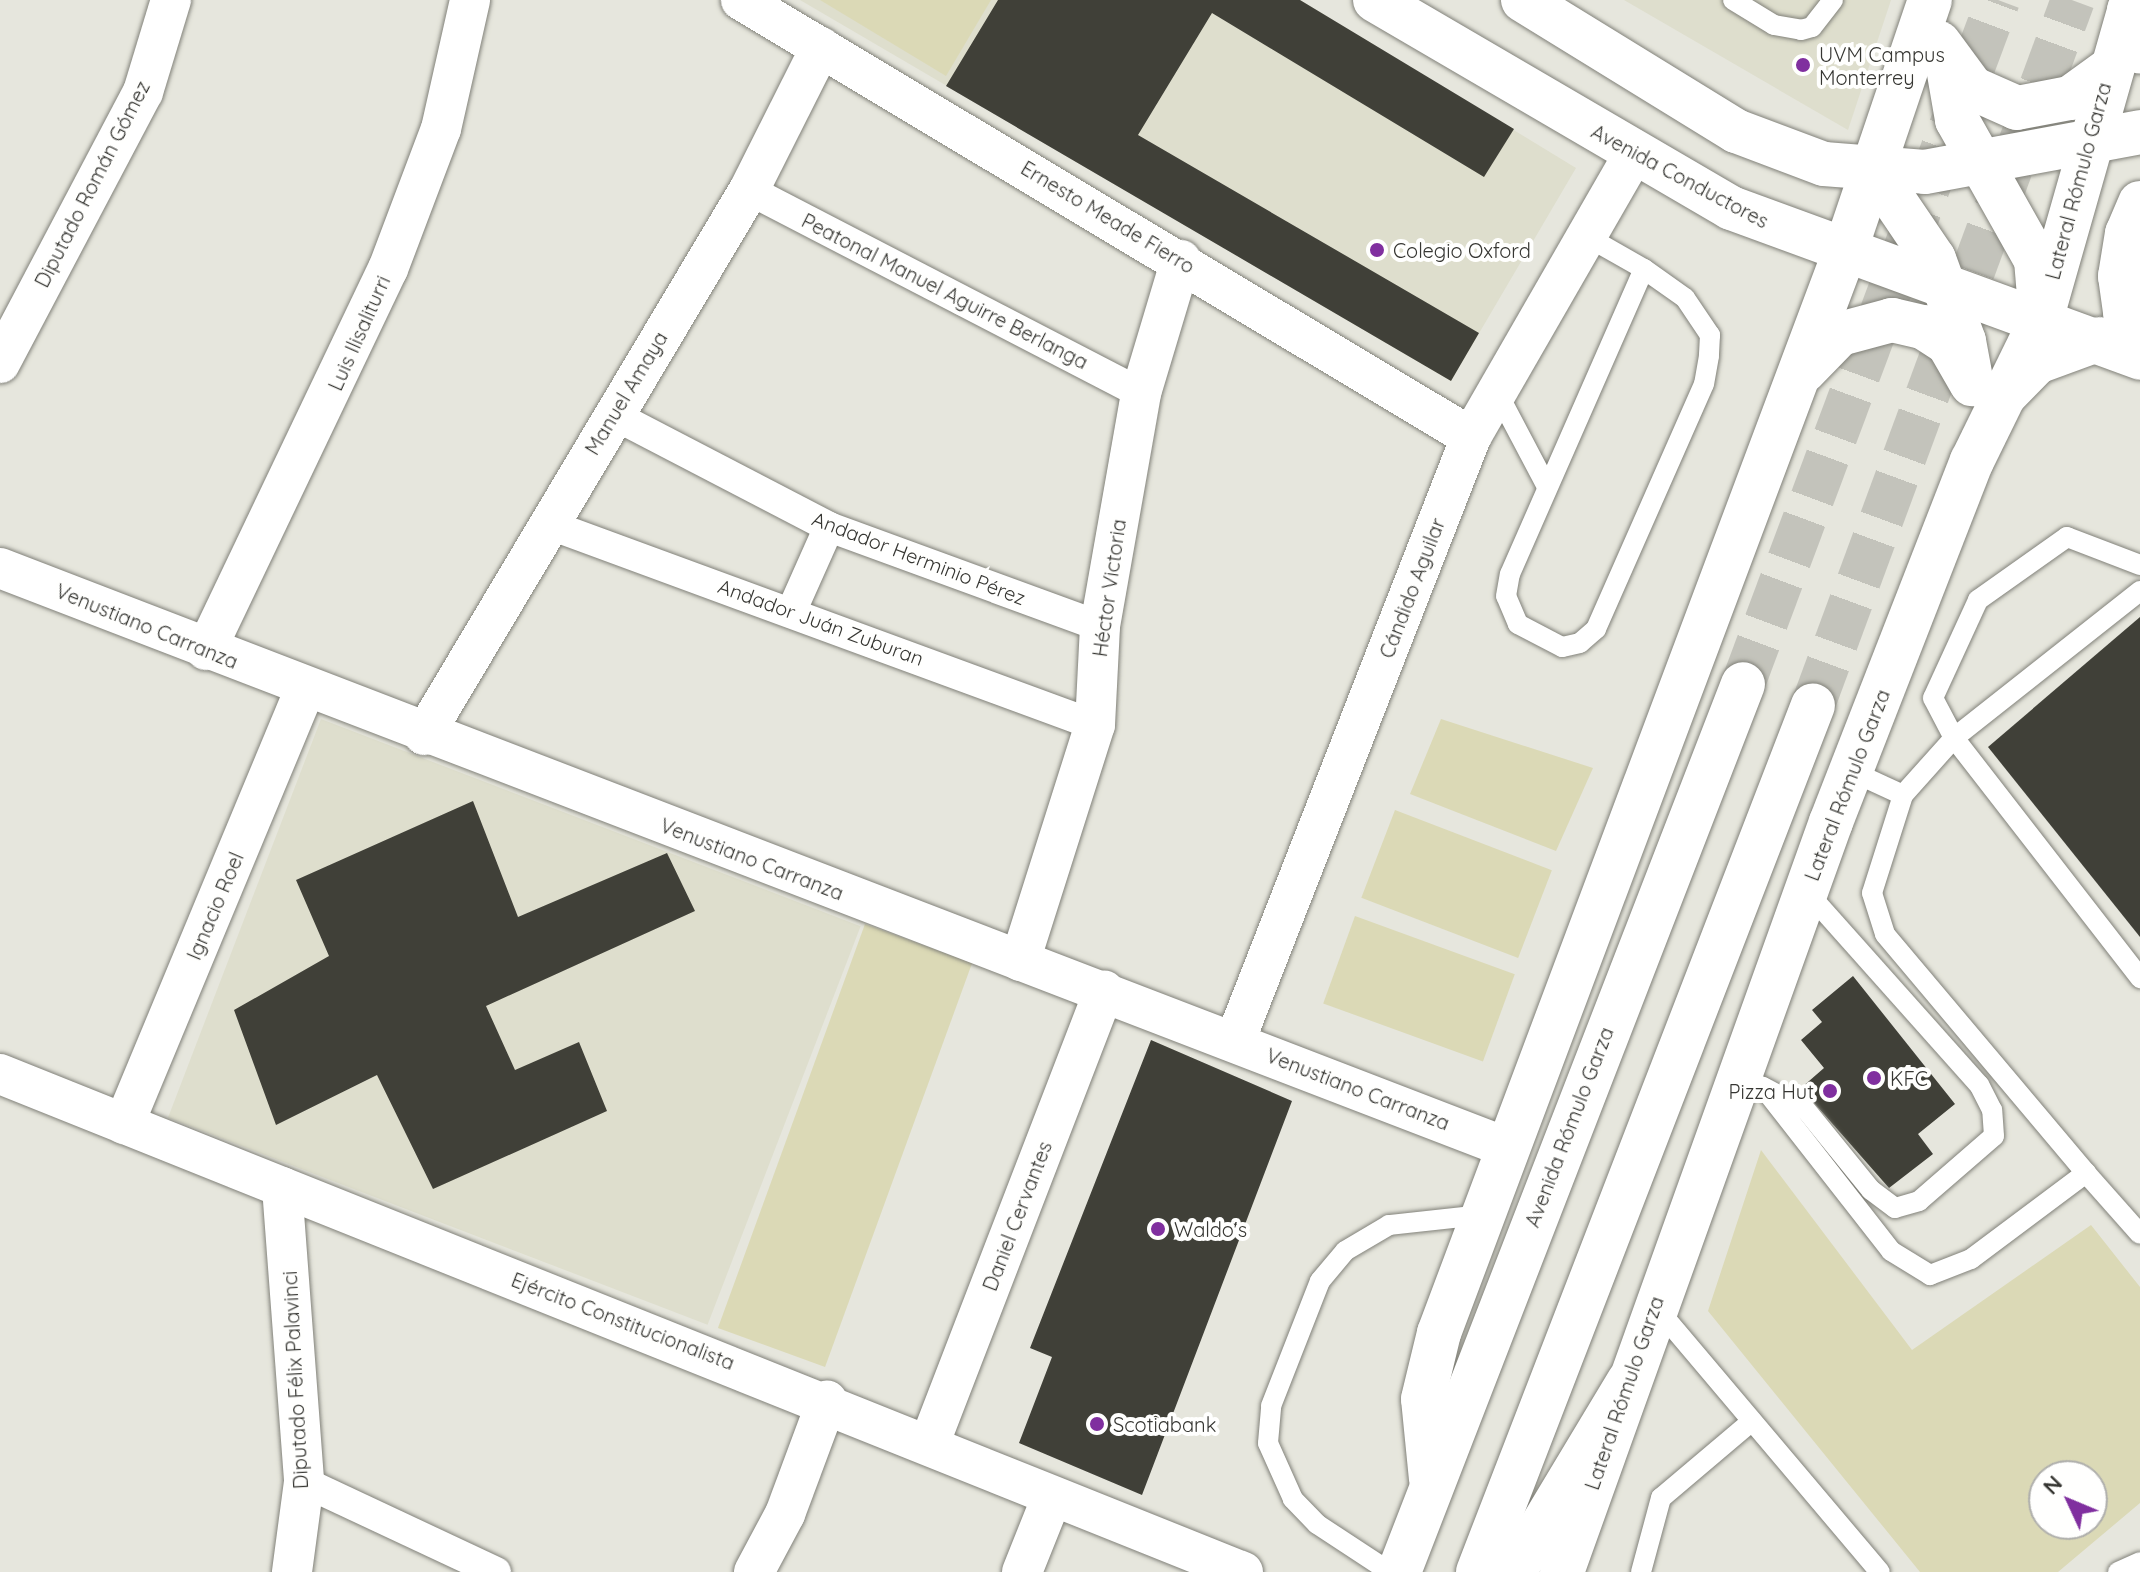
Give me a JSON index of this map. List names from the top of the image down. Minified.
{"streets":{"main road":["Avenida Conductores","Lateral Rómulo Garza","Avenida Rómulo Garza"],"street":["Diputado Román Gómez","Ernesto Meade Fierro","Peatonal Manuel Aguirre Berlanga","Luis Ilisaliturri","Manuel Amaya","Andador Herminio Pérez","Héctor Victoria","Cándido Aguilar","Andador Juán Zuburan","Venustiano Carranza","Ignacio Roel","Daniel Cervantes","Ejército Constitucionalista","Diputado Félix Palavinci"]},"crossings":[["Avenida Conductores","Lateral Rómulo Garza"],["Avenida Conductores","Cándido Aguilar"],["Ernesto Meade Fierro","Manuel Amaya"],["Ernesto Meade Fierro","Héctor Victoria"],["Ernesto Meade Fierro","Cándido Aguilar"],["Peatonal Manuel Aguirre Berlanga","Manuel Amaya"],["Peatonal Manuel Aguirre Berlanga","Héctor Victoria"],["Luis Ilisaliturri","Venustiano Carranza"],["Manuel Amaya","Andador Herminio Pérez"],["Manuel Amaya","Andador Juán Zuburan"],["Manuel Amaya","Venustiano Carranza"],["Andador Herminio Pérez","Héctor Victoria"],["Héctor Victoria","Andador Juán Zuburan"],["Héctor Victoria","Venustiano Carranza"],["Cándido Aguilar","Venustiano Carranza"],["Venustiano Carranza","Ignacio Roel"],["Venustiano Carranza","Daniel Cervantes"],["Ignacio Roel","Ejército Constitucionalista"],["Daniel Cervantes","Ejército Constitucionalista"],["Ejército Constitucionalista","Diputado Félix Palavinci"]],"places":["UVM Campus Monterrey","Colegio Oxford","KFC","Pizza Hut","Waldo's","Scotiabank"],"north":"top left"}
